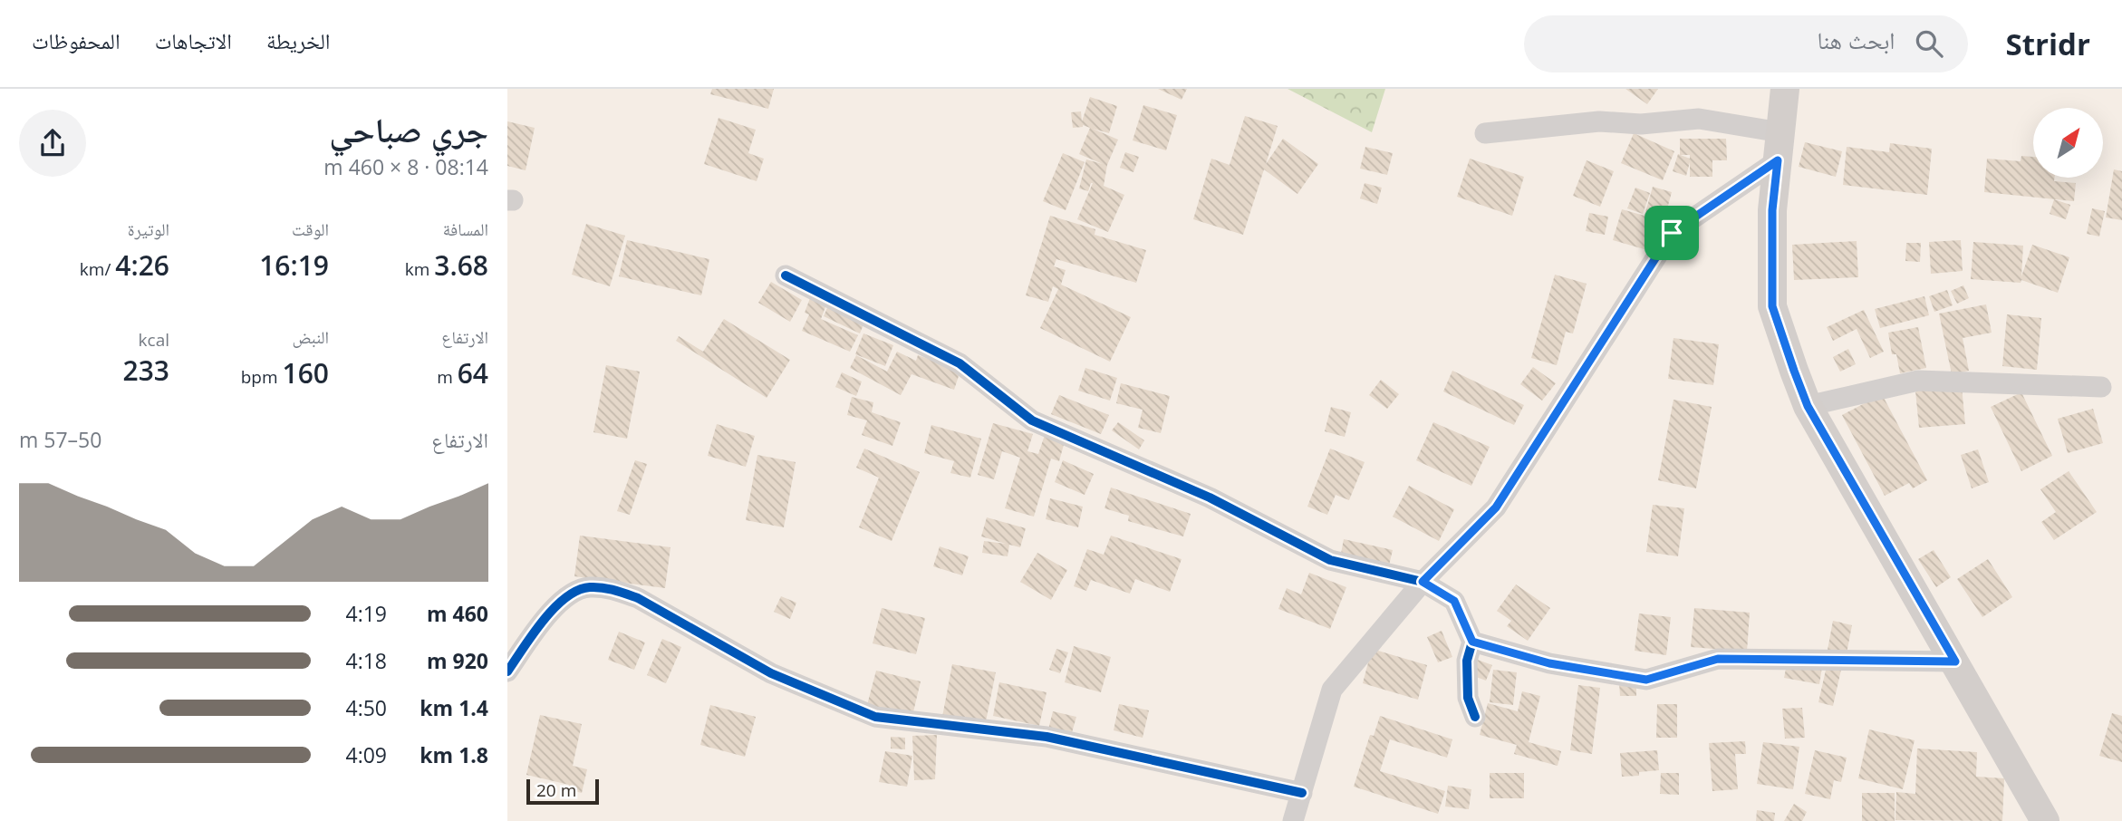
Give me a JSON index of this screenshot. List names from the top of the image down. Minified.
{"scale_bar":"20 m","north":"top right","page":{"header":"Stridr","search":"ابحث هنا","nav":["الخريطة","الاتجاهات","المحفوظات"],"heading":["جري صباحي","08:14 · 8 × 460 m"],"stats":[["المسافة","3.68 km"],["الوقت","16:19"],["الوتيرة","4:26 /km"],["الارتفاع","64 m"],["النبض","160 bpm"],["kcal","233"]],"chart":["الارتفاع","50–57 m"],"list":[{"name":"460 m","note":"4:19"},{"name":"920 m","note":"4:18"},{"name":"1.4 km","note":"4:50"},{"name":"1.8 km","note":"4:09"}],"scale":"20 m"}}
